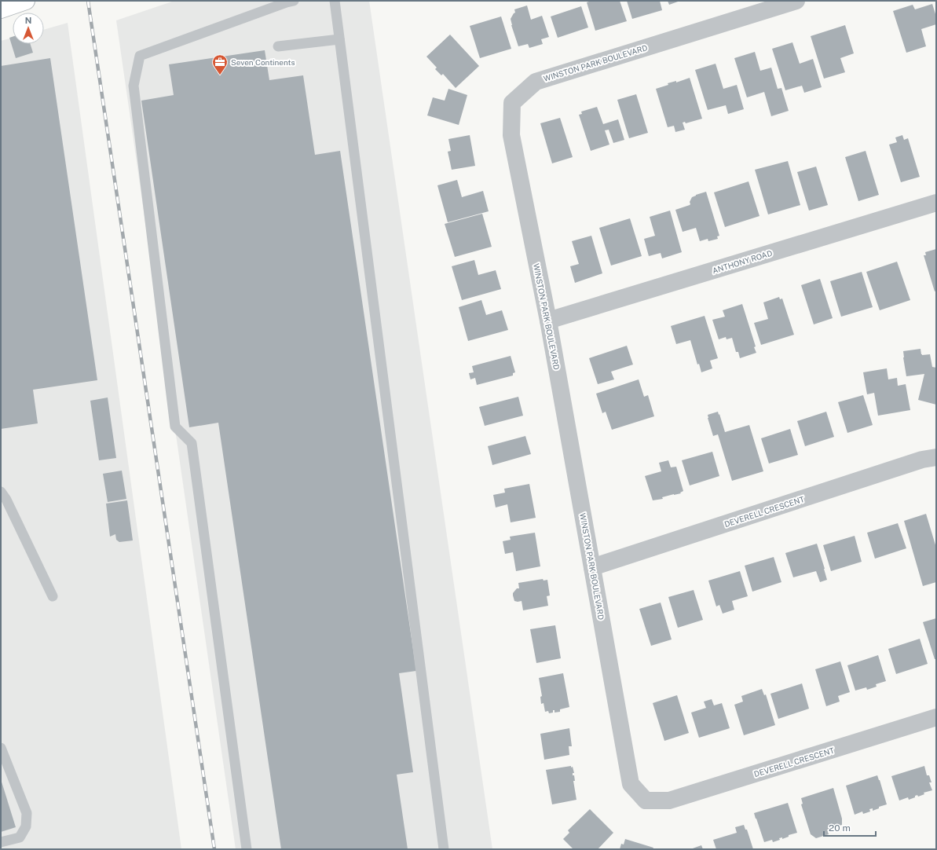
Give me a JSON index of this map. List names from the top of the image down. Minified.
{"streets":{"street":["WINSTON PARK BOULEVARD","ANTHONY ROAD","DEVERELL CRESCENT"]},"crossings":[["WINSTON PARK BOULEVARD","ANTHONY ROAD"],["WINSTON PARK BOULEVARD","DEVERELL CRESCENT"]],"places":{"office":["Seven Continents"]},"scale_bar":"20 m","north":"top"}
